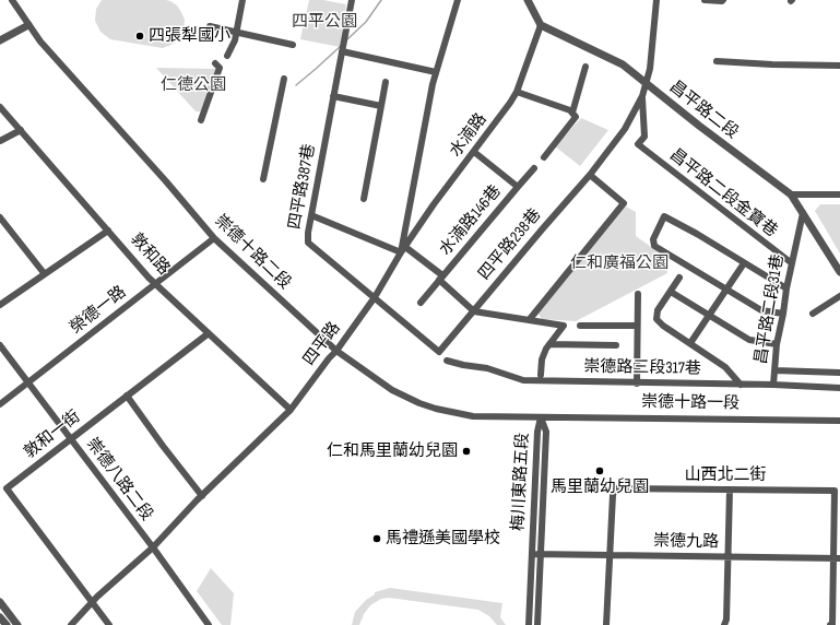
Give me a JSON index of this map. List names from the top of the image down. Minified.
{"streets":{"street":["昌平路二段","水湳路","四平路387巷","昌平路二段金寶巷","水湳路146巷","四平路238巷","崇德十路二段","敦和路","昌平路二段31巷","榮德一路","四平路","崇德路三段317巷","崇德十路一段","敦和一街","山西北二街","崇德八路二段","梅川東路五段","崇德九路"]},"crossings":[["昌平路二段","水湳路"],["昌平路二段","四平路238巷"],["昌平路二段","昌平路二段31巷"],["水湳路","水湳路146巷"],["水湳路","四平路"],["四平路387巷","四平路238巷"],["四平路387巷","四平路"],["昌平路二段金寶巷","四平路238巷"],["昌平路二段金寶巷","昌平路二段31巷"],["四平路238巷","四平路"],["崇德十路二段","榮德一路"],["崇德十路二段","四平路"],["崇德十路二段","崇德十路一段"],["崇德十路二段","梅川東路五段"],["敦和路","榮德一路"],["敦和路","四平路"],["敦和路","敦和一街"],["昌平路二段31巷","崇德路三段317巷"],["榮德一路","崇德八路二段"],["四平路","敦和一街"],["四平路","崇德八路二段"],["崇德十路一段","梅川東路五段"],["敦和一街","崇德八路二段"],["山西北二街","崇德九路"],["梅川東路五段","崇德九路"]],"parks":["四平公園","仁德公園","仁和廣福公園"],"places":["四張犁國小","仁和馬里蘭幼兒園","馬里蘭幼兒園","馬禮遜美國學校"]}
